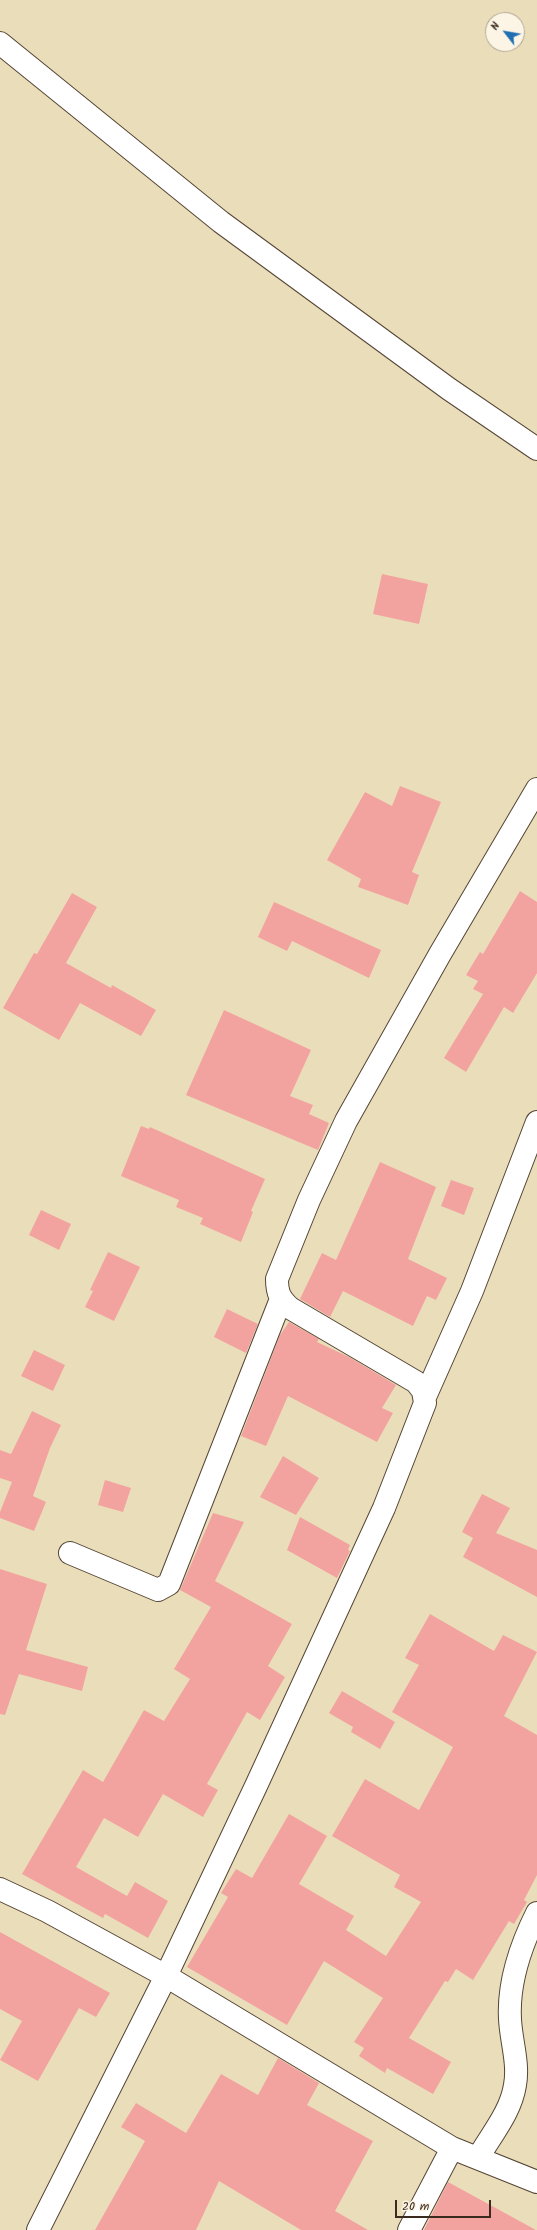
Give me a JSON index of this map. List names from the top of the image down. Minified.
{"scale_bar":"20 m","north":"top left"}
